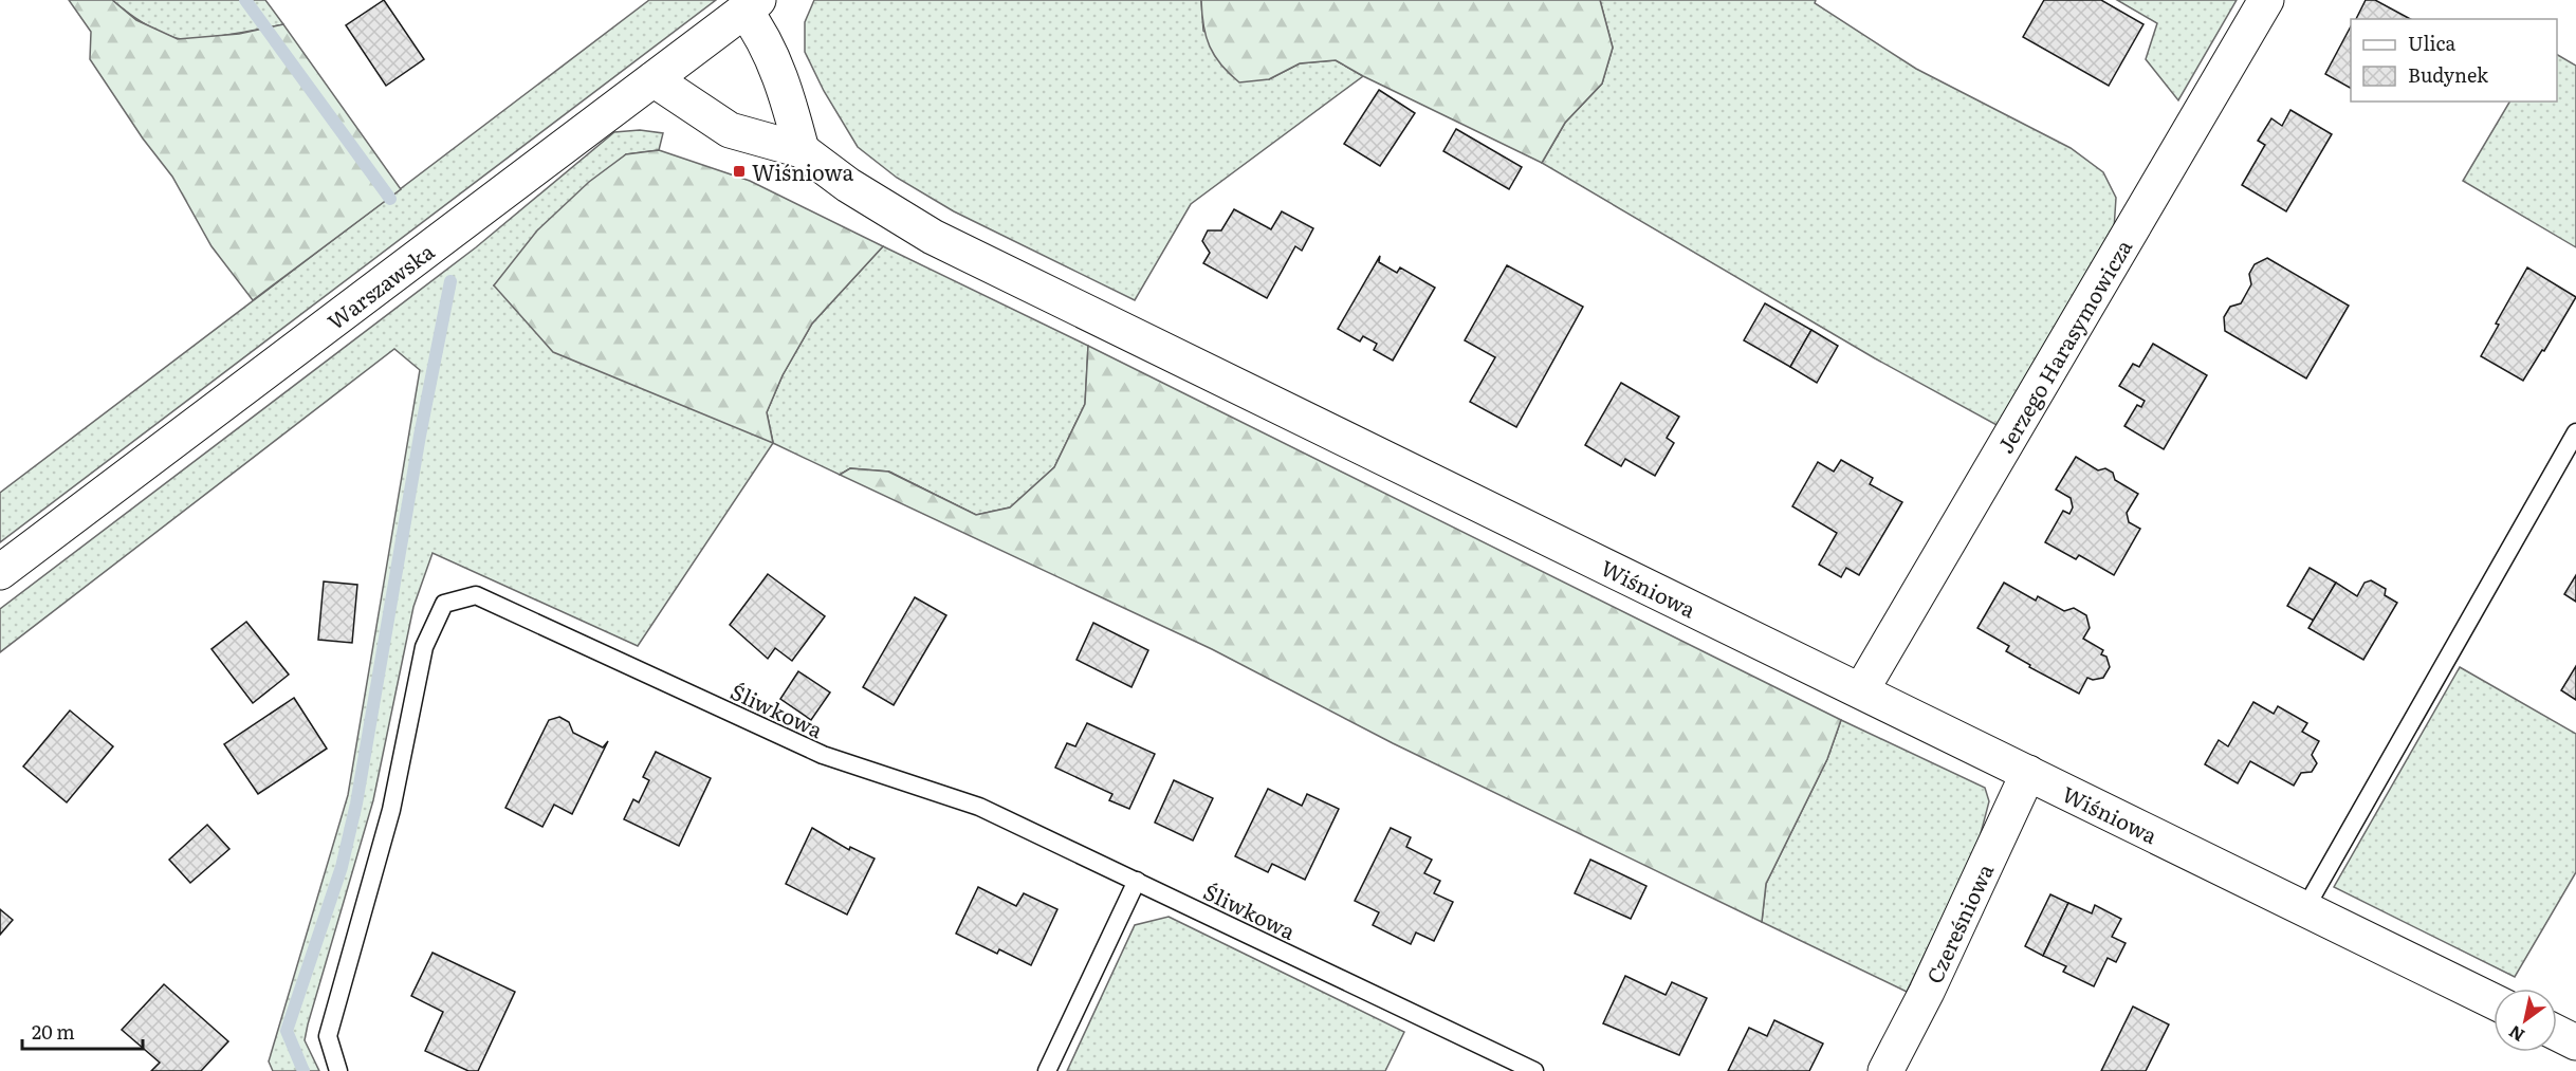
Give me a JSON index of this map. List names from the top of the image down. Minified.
{"streets":{"street":["Warszawska","Jerzego Harasymowicza","Wiśniowa","Czereśniowa"],"lane":["Śliwkowa"]},"crossings":[["Warszawska","Wiśniowa"],["Jerzego Harasymowicza","Wiśniowa"],["Wiśniowa","Czereśniowa"]],"places":{"transit":["Wiśniowa"]},"legend":["Ulica","Budynek"],"scale_bar":"20 m","north":"bottom left"}
